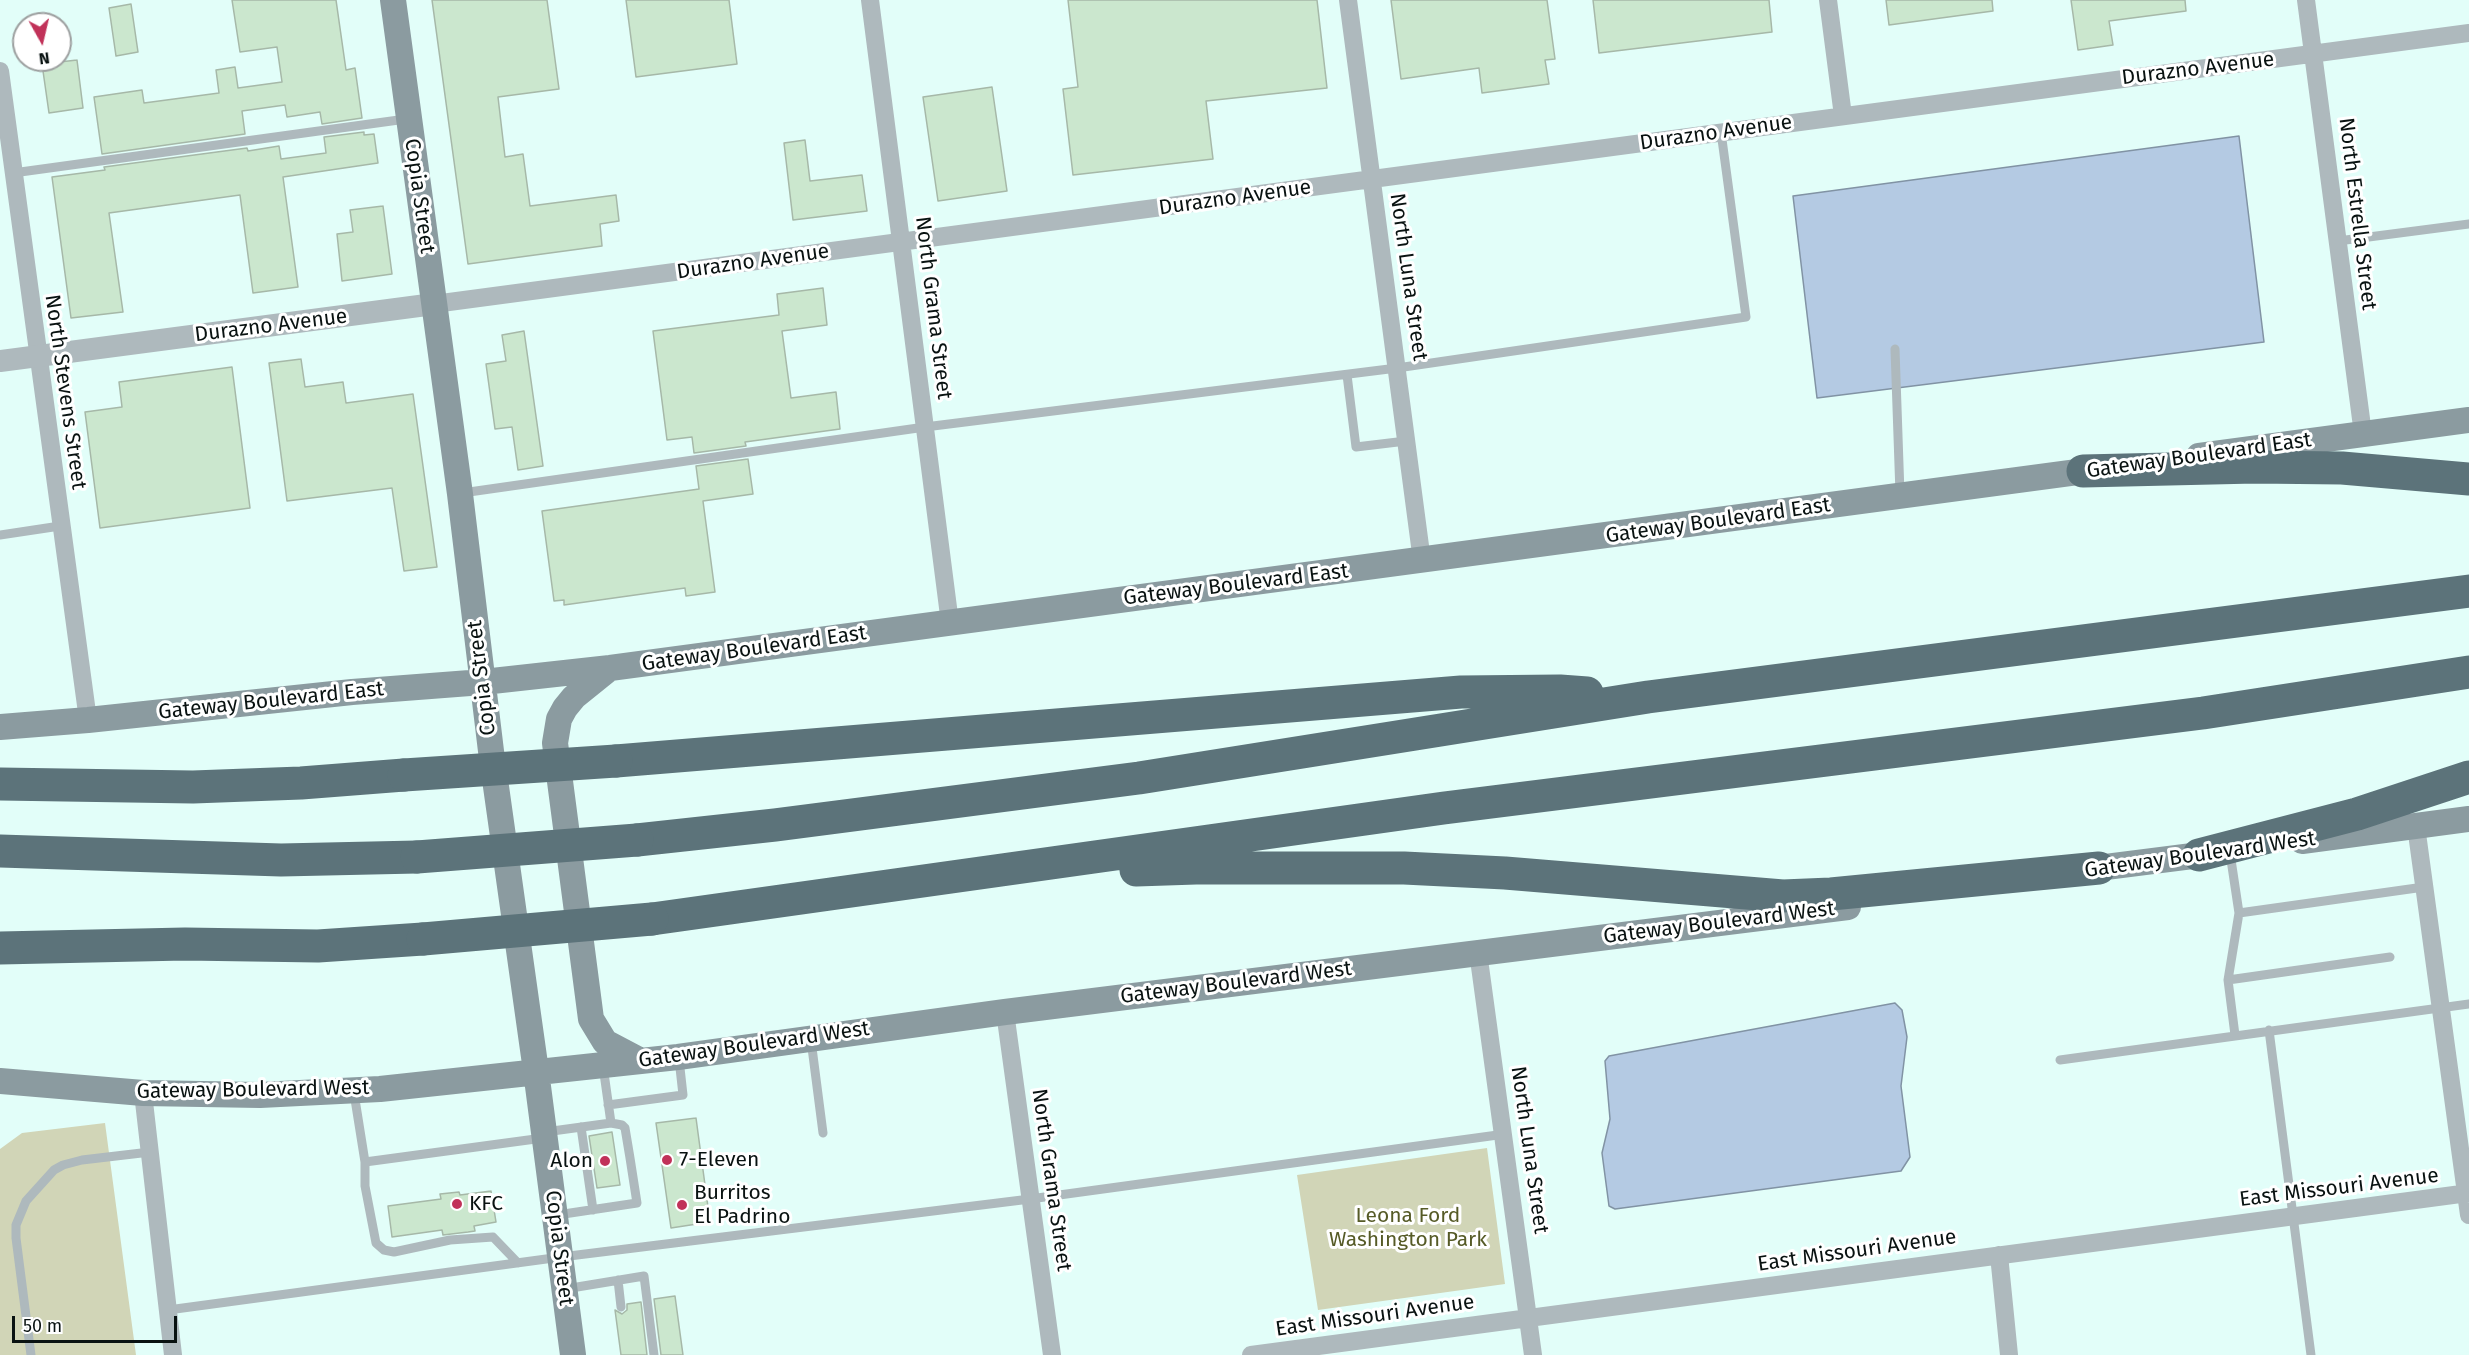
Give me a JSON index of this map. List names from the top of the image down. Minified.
{"streets":{"main road":["Copia Street","Gateway Boulevard East","Gateway Boulevard West"],"street":["Durazno Avenue","North Estrella Street","North Luna Street","North Grama Street","North Stevens Street","East Missouri Avenue"]},"crossings":[["Durazno Avenue","Copia Street"],["Durazno Avenue","North Estrella Street"],["Durazno Avenue","North Luna Street"],["Durazno Avenue","North Grama Street"],["Durazno Avenue","North Stevens Street"],["Copia Street","Gateway Boulevard East"],["Copia Street","Gateway Boulevard West"],["North Estrella Street","Gateway Boulevard East"],["North Luna Street","Gateway Boulevard East"],["North Luna Street","Gateway Boulevard West"],["North Luna Street","East Missouri Avenue"],["North Grama Street","Gateway Boulevard East"],["North Grama Street","Gateway Boulevard West"],["North Stevens Street","Gateway Boulevard East"]],"parks":["Leona Ford Washington Park"],"places":["7-Eleven","Alon","KFC","Burritos El Padrino"],"scale_bar":"50 m","north":"bottom"}
